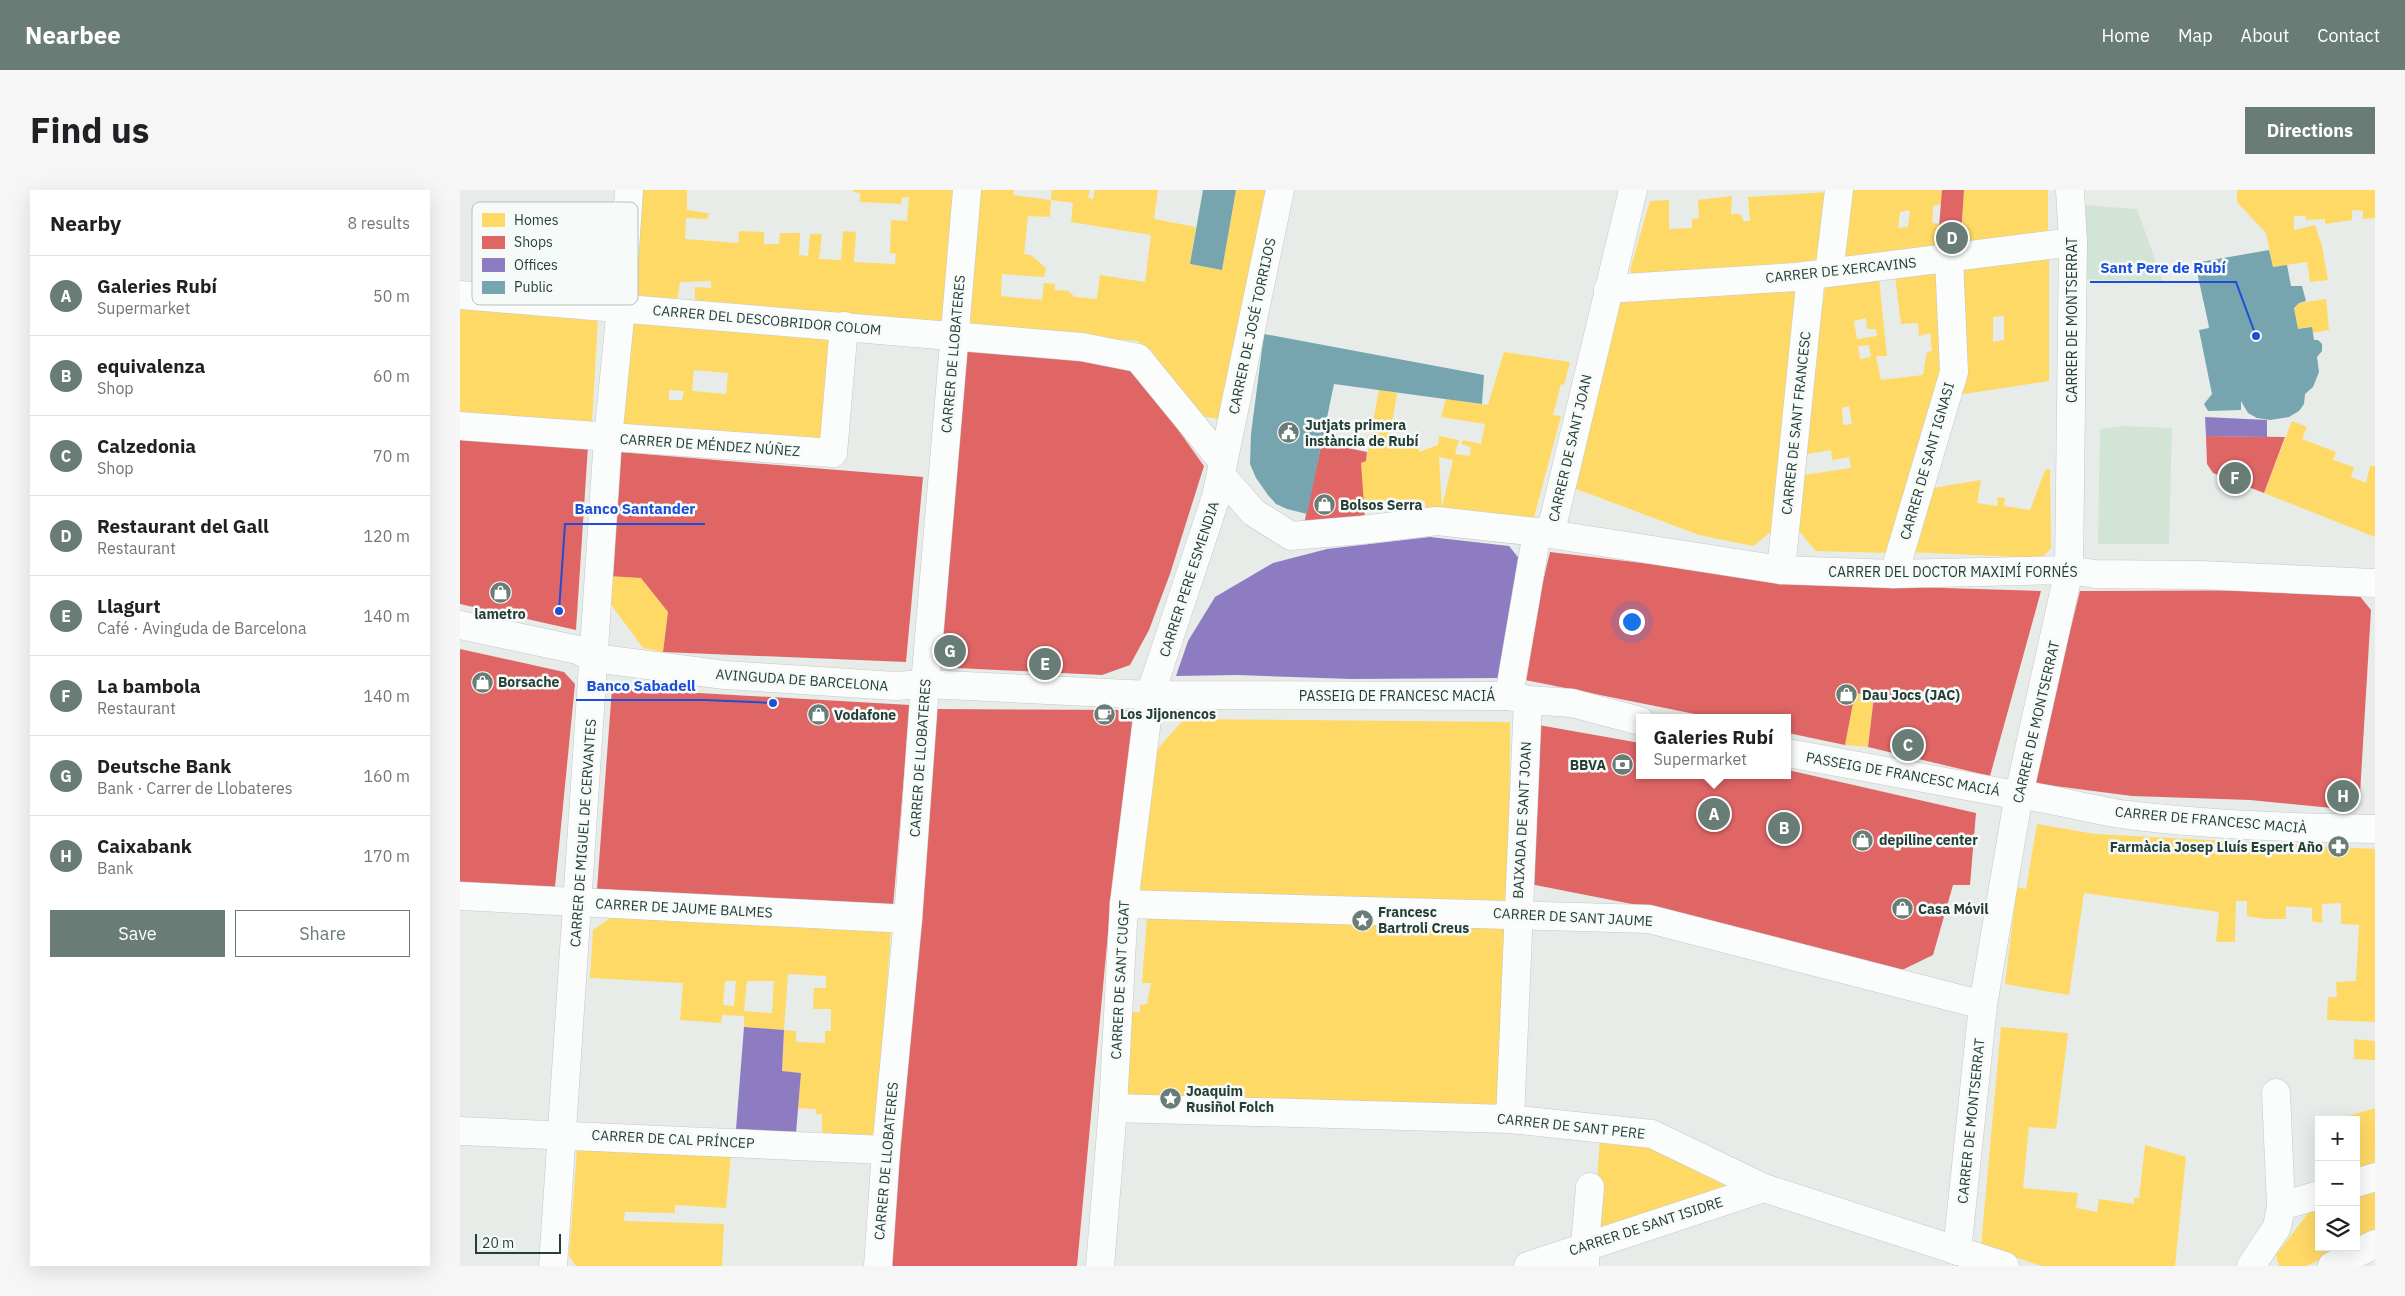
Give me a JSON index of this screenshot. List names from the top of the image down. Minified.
{"streets":{"street":["CARRER DE XERCAVINS","CARRER DEL DESCOBRIDOR COLOM","CARRER DE MONTSERRAT","CARRER DE JOSÉ TORRIJOS","CARRER DE LLOBATERES","CARRER DE SANT FRANCESC","CARRER DE MÉNDEZ NÚÑEZ","CARRER DE SANT JOAN","CARRER DE SANT IGNASI","CARRER DEL DOCTOR MAXIMÍ FORNÉS","CARRER PERE ESMENDIA","AVINGUDA DE BARCELONA","PASSEIG DE FRANCESC MACIÁ","BAIXADA DE SANT JOAN","CARRER DE FRANCESC MACIÀ","CARRER DE MIGUEL DE CERVANTES","CARRER DE JAUME BALMES","CARRER DE SANT JAUME","CARRER DE SANT CUGAT","CARRER DE SANT PERE","CARRER DE CAL PRÍNCEP","CARRER DE SANT ISIDRE"]},"crossings":[["CARRER DE XERCAVINS","CARRER DE MONTSERRAT"],["CARRER DE XERCAVINS","CARRER DE SANT FRANCESC"],["CARRER DE XERCAVINS","CARRER DE SANT JOAN"],["CARRER DE XERCAVINS","CARRER DE SANT IGNASI"],["CARRER DEL DESCOBRIDOR COLOM","CARRER DE JOSÉ TORRIJOS"],["CARRER DEL DESCOBRIDOR COLOM","CARRER DE LLOBATERES"],["CARRER DEL DESCOBRIDOR COLOM","CARRER DE MÉNDEZ NÚÑEZ"],["CARRER DEL DESCOBRIDOR COLOM","CARRER DEL DOCTOR MAXIMÍ FORNÉS"],["CARRER DEL DESCOBRIDOR COLOM","CARRER PERE ESMENDIA"],["CARRER DEL DESCOBRIDOR COLOM","CARRER DE MIGUEL DE CERVANTES"],["CARRER DE MONTSERRAT","CARRER DEL DOCTOR MAXIMÍ FORNÉS"],["CARRER DE MONTSERRAT","PASSEIG DE FRANCESC MACIÁ"],["CARRER DE MONTSERRAT","CARRER DE FRANCESC MACIÀ"],["CARRER DE MONTSERRAT","CARRER DE SANT JAUME"],["CARRER DE MONTSERRAT","CARRER DE SANT PERE"],["CARRER DE JOSÉ TORRIJOS","CARRER DEL DOCTOR MAXIMÍ FORNÉS"],["CARRER DE JOSÉ TORRIJOS","CARRER PERE ESMENDIA"],["CARRER DE LLOBATERES","AVINGUDA DE BARCELONA"],["CARRER DE LLOBATERES","CARRER DE JAUME BALMES"],["CARRER DE LLOBATERES","CARRER DE CAL PRÍNCEP"],["CARRER DE SANT FRANCESC","CARRER DEL DOCTOR MAXIMÍ FORNÉS"],["CARRER DE MÉNDEZ NÚÑEZ","CARRER DE MIGUEL DE CERVANTES"],["CARRER DE SANT JOAN","CARRER DEL DOCTOR MAXIMÍ FORNÉS"],["CARRER DE SANT JOAN","PASSEIG DE FRANCESC MACIÁ"],["CARRER DE SANT JOAN","BAIXADA DE SANT JOAN"],["CARRER DE SANT IGNASI","CARRER DEL DOCTOR MAXIMÍ FORNÉS"],["CARRER DEL DOCTOR MAXIMÍ FORNÉS","CARRER PERE ESMENDIA"],["CARRER PERE ESMENDIA","AVINGUDA DE BARCELONA"],["CARRER PERE ESMENDIA","PASSEIG DE FRANCESC MACIÁ"],["CARRER PERE ESMENDIA","CARRER DE SANT CUGAT"],["AVINGUDA DE BARCELONA","PASSEIG DE FRANCESC MACIÁ"],["AVINGUDA DE BARCELONA","CARRER DE MIGUEL DE CERVANTES"],["AVINGUDA DE BARCELONA","CARRER DE SANT CUGAT"],["PASSEIG DE FRANCESC MACIÁ","BAIXADA DE SANT JOAN"],["PASSEIG DE FRANCESC MACIÁ","CARRER DE FRANCESC MACIÀ"],["PASSEIG DE FRANCESC MACIÁ","CARRER DE SANT CUGAT"],["BAIXADA DE SANT JOAN","CARRER DE SANT JAUME"],["BAIXADA DE SANT JOAN","CARRER DE SANT PERE"],["CARRER DE MIGUEL DE CERVANTES","CARRER DE JAUME BALMES"],["CARRER DE MIGUEL DE CERVANTES","CARRER DE CAL PRÍNCEP"],["CARRER DE SANT JAUME","CARRER DE SANT CUGAT"],["CARRER DE SANT CUGAT","CARRER DE SANT PERE"],["CARRER DE SANT PERE","CARRER DE SANT ISIDRE"]],"places":{"other":["Sant Pere de Rubí","Banco Santander","Banco Sabadell"],"public building":["Jutjats primera instància de Rubí"],"shop":["Bolsos Serra","lametro","Borsache","Dau Jocs (JAC)","Vodafone","depiline center","Casa Móvil"],"cafe":["Los Jijonencos"],"bank":["BBVA"],"pharmacy":["Farmàcia Josep Lluís Espert Año"],"place":["Francesc Bartroli Creus","Joaquim Rusiñol Folch"]},"legend":["Homes","Shops","Offices","Public"],"scale_bar":"20 m","page":{"header":"Nearbee","nav":["Home","Map","About","Contact"],"title":"Find us","buttons":["Directions",["Save","Share"]],"heading":["Nearby","8 results"],"pins":["D","F","G","E","C","H","A","B"],"list":[{"mark":"A","name":"Galeries Rubí","note":"Supermarket","value":"50 m"},{"mark":"B","name":"equivalenza","note":"Shop","value":"60 m"},{"mark":"C","name":"Calzedonia","note":"Shop","value":"70 m"},{"mark":"D","name":"Restaurant del Gall","note":"Restaurant","value":"120 m"},{"mark":"E","name":"Llagurt","note":"Café · Avinguda de Barcelona","value":"140 m"},{"mark":"F","name":"La bambola","note":"Restaurant","value":"140 m"},{"mark":"G","name":"Deutsche Bank","note":"Bank · Carrer de Llobateres","value":"160 m"},{"mark":"H","name":"Caixabank","note":"Bank","value":"170 m"}],"popup":["Galeries Rubí","Supermarket"],"map_buttons":["+","−"],"scale":"20 m"}}
